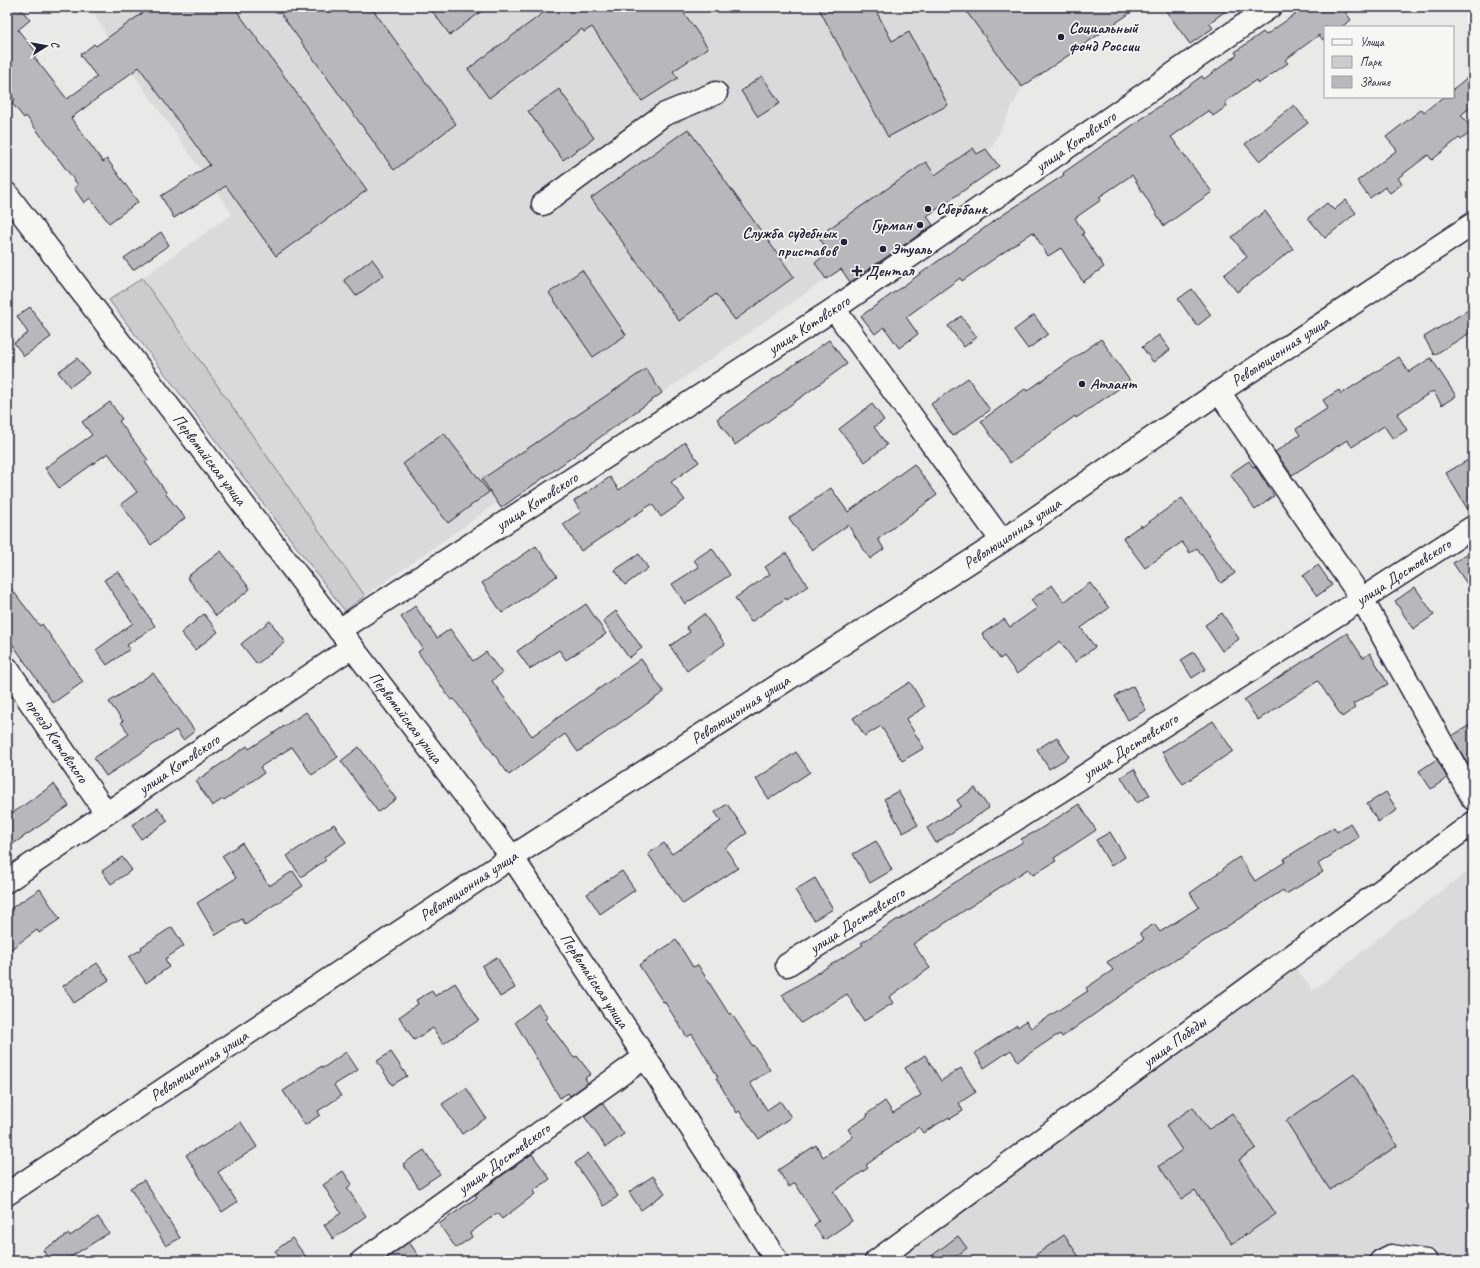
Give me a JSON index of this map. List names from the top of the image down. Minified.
{"streets":{"street":["улица Котовского","Революционная улица","Первомайская улица","улица Достоевского","проезд Котовского","улица Победы"]},"crossings":[["улица Котовского","Первомайская улица"],["улица Котовского","проезд Котовского"],["Революционная улица","Первомайская улица"],["Первомайская улица","улица Достоевского"]],"places":{"other":["Социальный фонд России","Сбербанк","Гурман","Служба судебных приставов","Этуаль","Атлант"],"health":["Дентал"]},"legend":["Улица","Парк","Здание"],"north":"right"}
